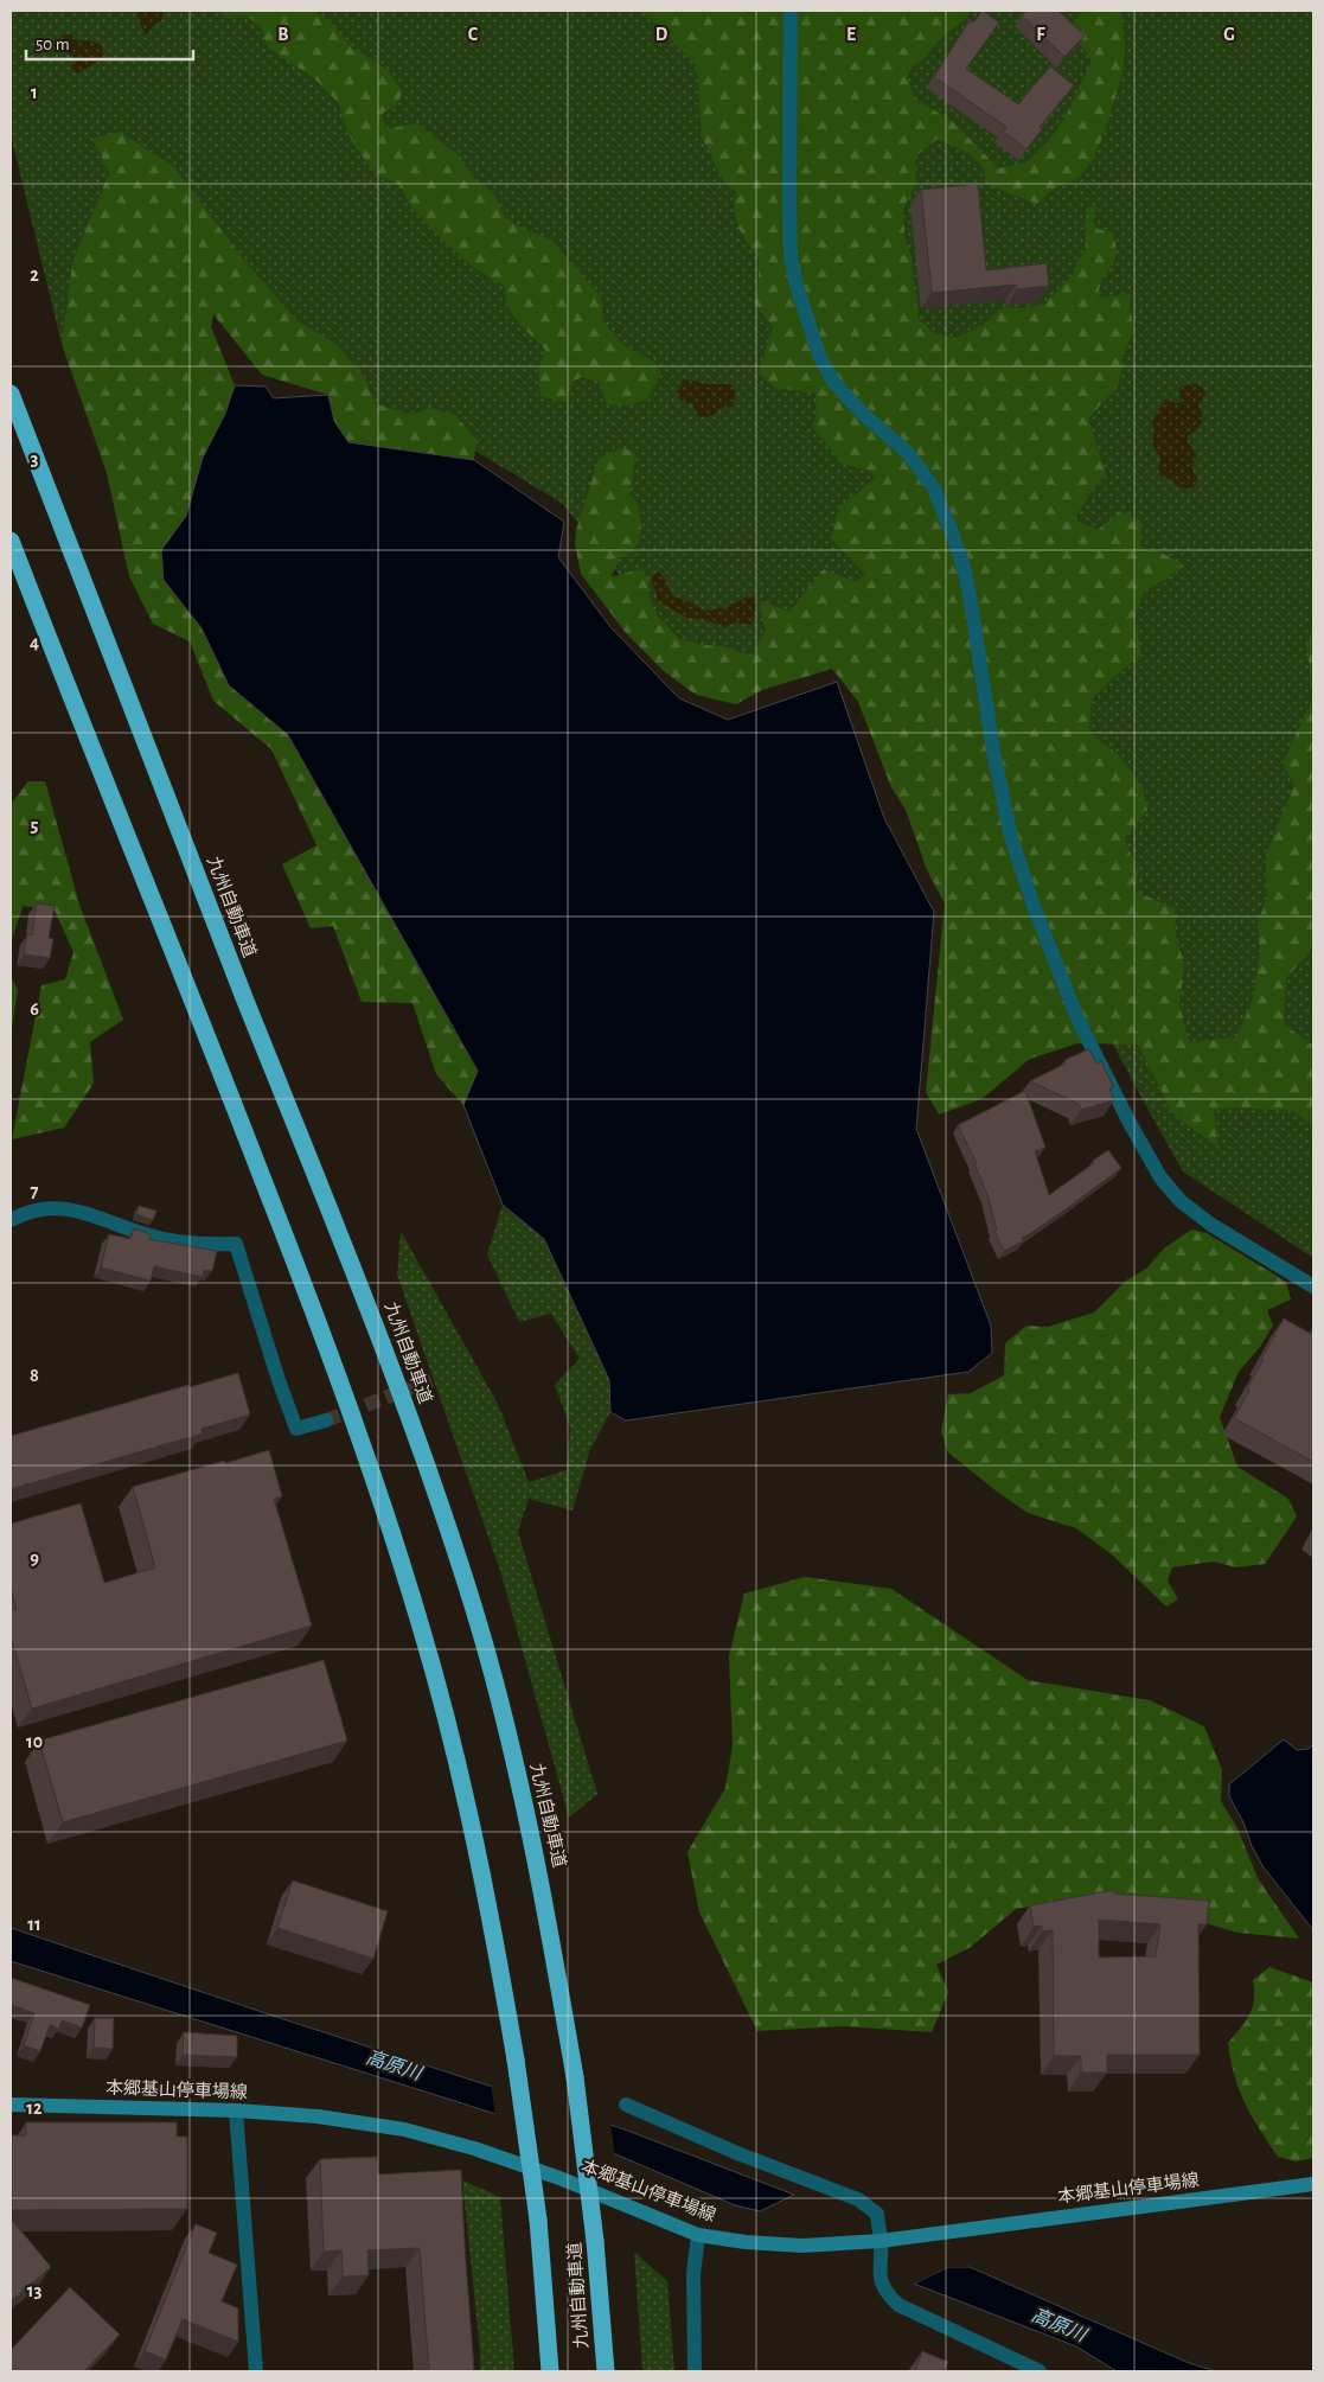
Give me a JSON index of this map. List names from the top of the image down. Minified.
{"streets":{"highway":["九州自動車道"],"main road":["本郷基山停車場線"]},"water":["高原川"],"scale_bar":"50 m","grid":{"columns":["B","C","D","E","F","G"],"rows":["1","2","3","4","5","6","7","8","9","10","11","12","13"]}}
